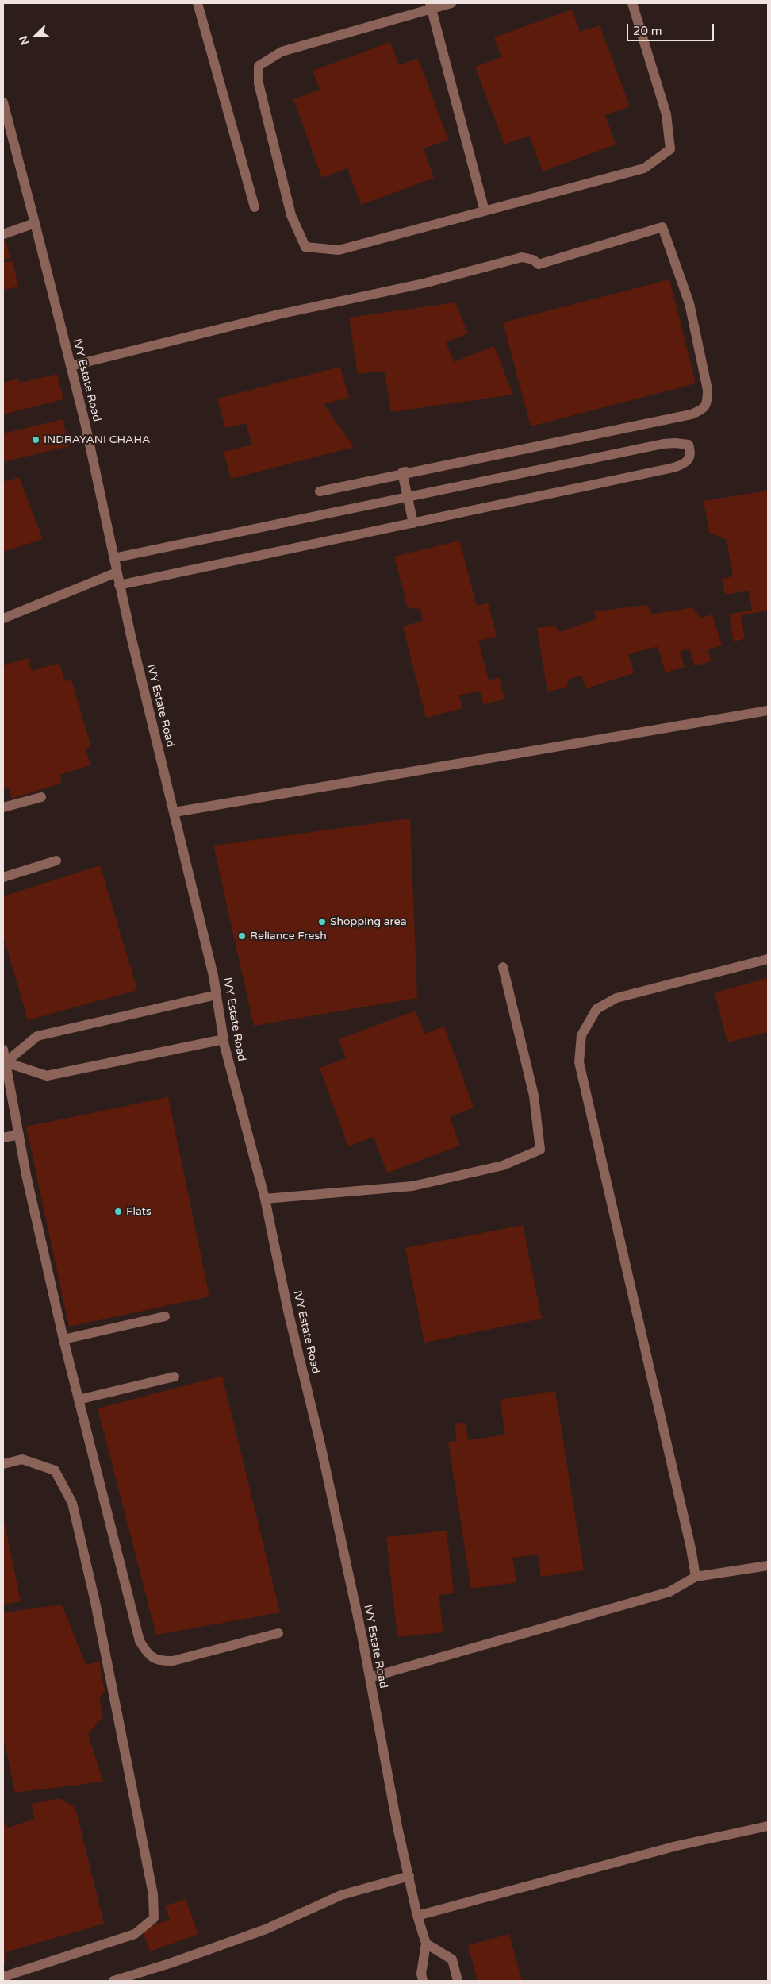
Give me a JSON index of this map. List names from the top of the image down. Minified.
{"streets":{"street":["IVY Estate Road"]},"places":["INDRAYANI CHAHA","Shopping area","Reliance Fresh","Flats"],"scale_bar":"20 m","north":"left"}
